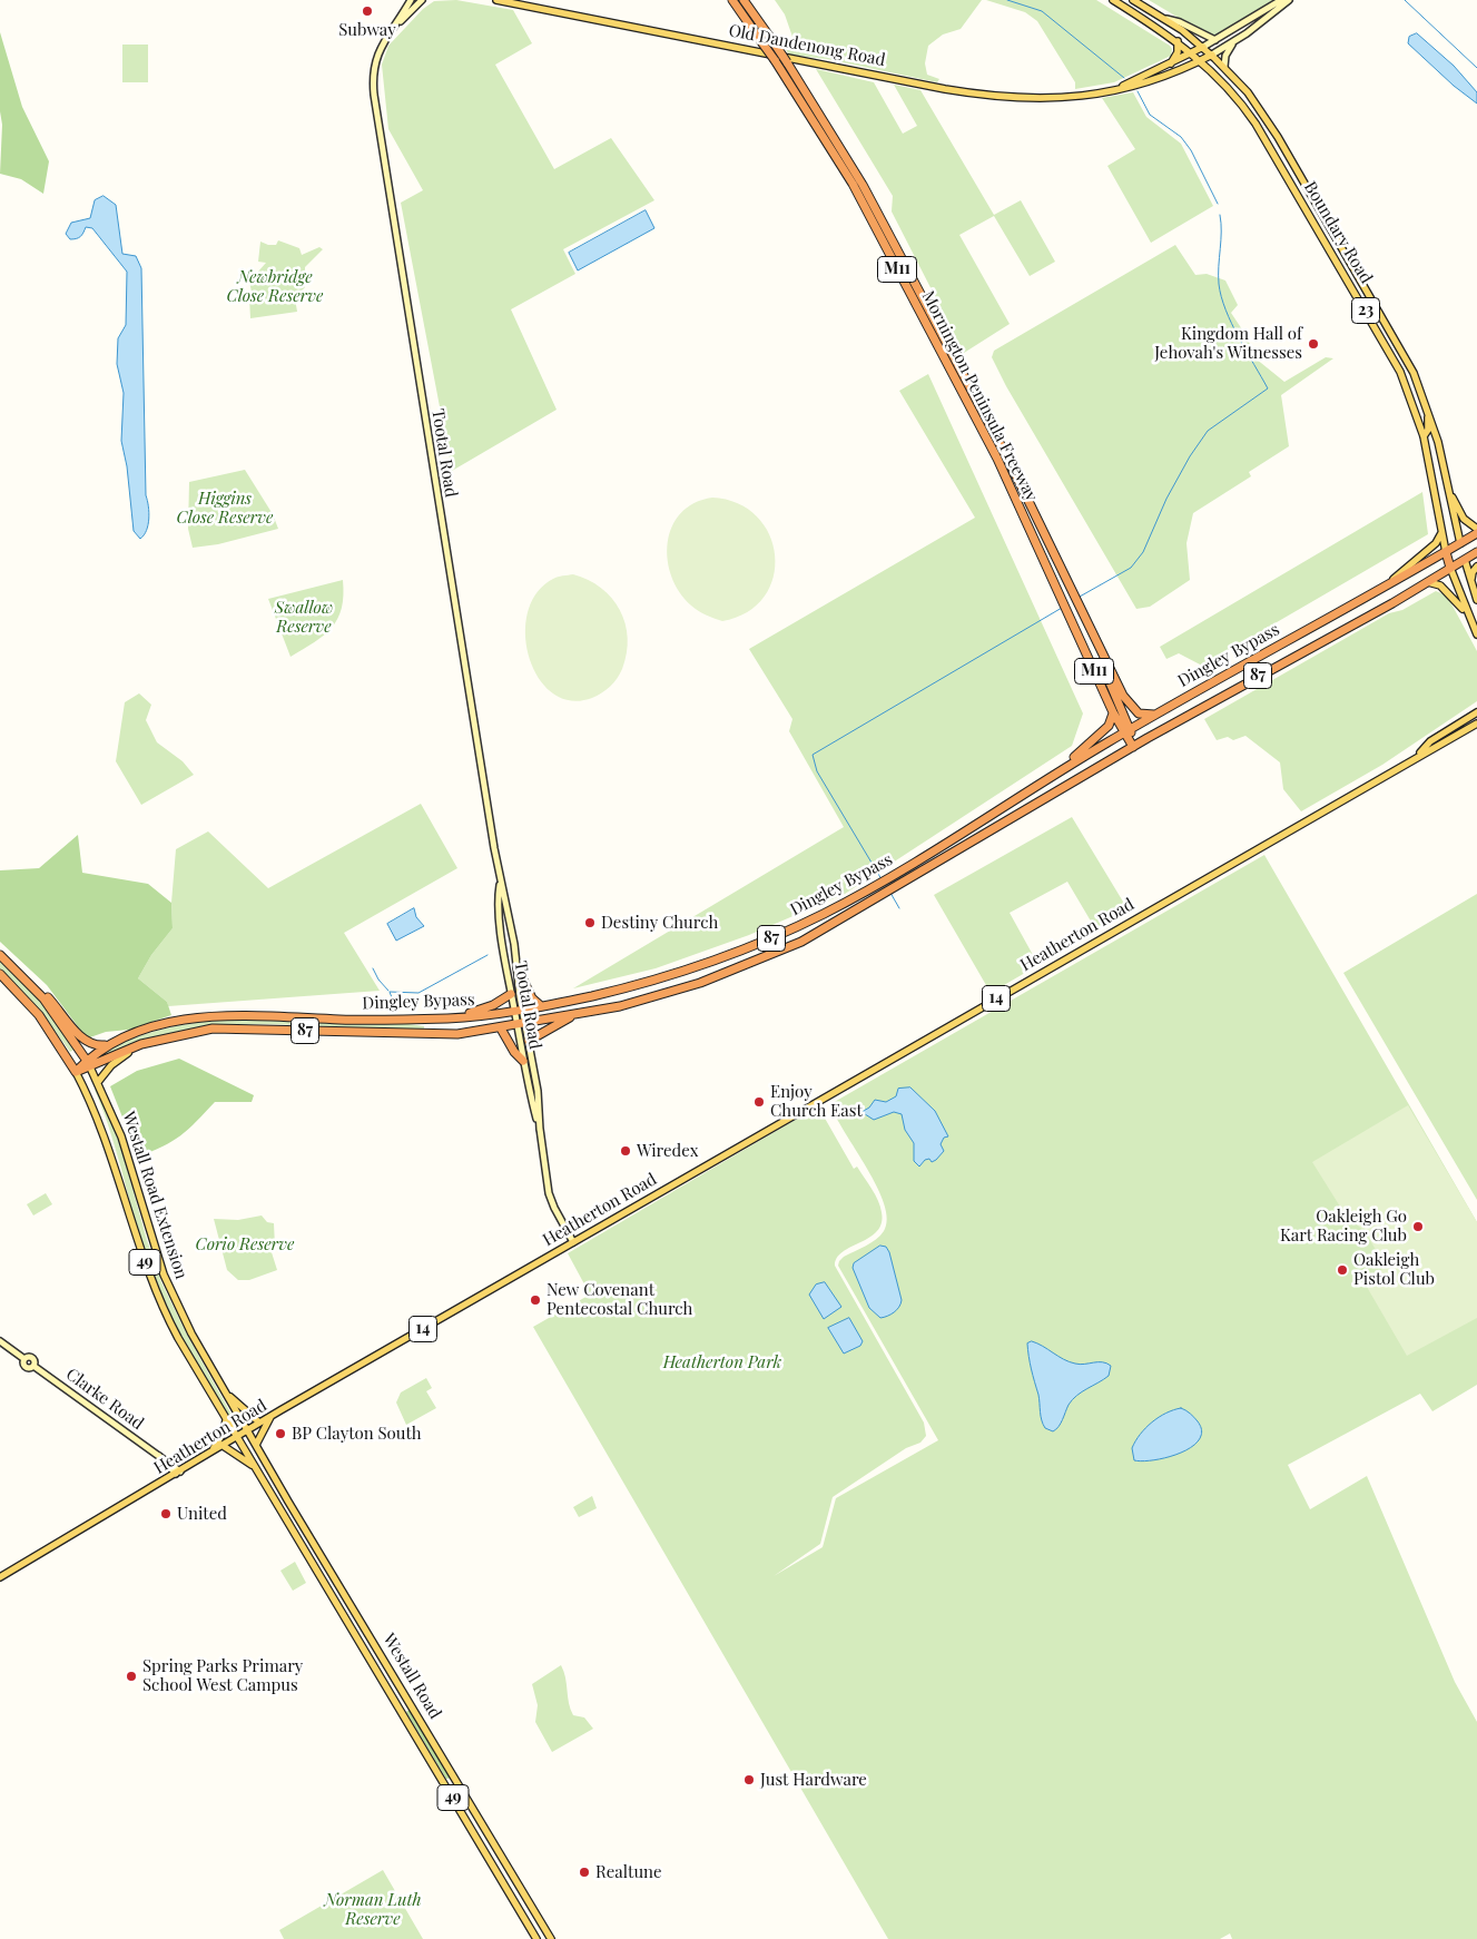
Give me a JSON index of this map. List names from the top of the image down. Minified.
{"streets":{"highway":["Boundary Road","M11","23","Mornington Peninsula Freeway","Dingley Bypass","87","Westall Road Extension","49"],"main road":["Old Dandenong Road","Tootal Road","Heatherton Road","14","Clarke Road","Westall Road"]},"crossings":[["Old Dandenong Road","Boundary Road"],["Boundary Road","Dingley Bypass"],["M11","Mornington Peninsula Freeway"],["M11","Dingley Bypass"],["Mornington Peninsula Freeway","Dingley Bypass"],["Tootal Road","Dingley Bypass"],["Tootal Road","Heatherton Road"],["Dingley Bypass","87"],["Dingley Bypass","Westall Road Extension"],["87","Westall Road Extension"],["Heatherton Road","Westall Road Extension"],["Heatherton Road","Clarke Road"],["Heatherton Road","Westall Road"],["Westall Road Extension","Westall Road"]],"parks":["Newbridge Close Reserve","Higgins Close Reserve","Swallow Reserve","Corio Reserve","Heatherton Park","Norman Luth Reserve"],"places":["Subway","Kingdom Hall of Jehovah's Witnesses","Destiny Church","Enjoy Church East","Wiredex","Oakleigh Go Kart Racing Club","Oakleigh Pistol Club","New Covenant Pentecostal Church","BP Clayton South","United","Spring Parks Primary School West Campus","Just Hardware","Realtune"]}
